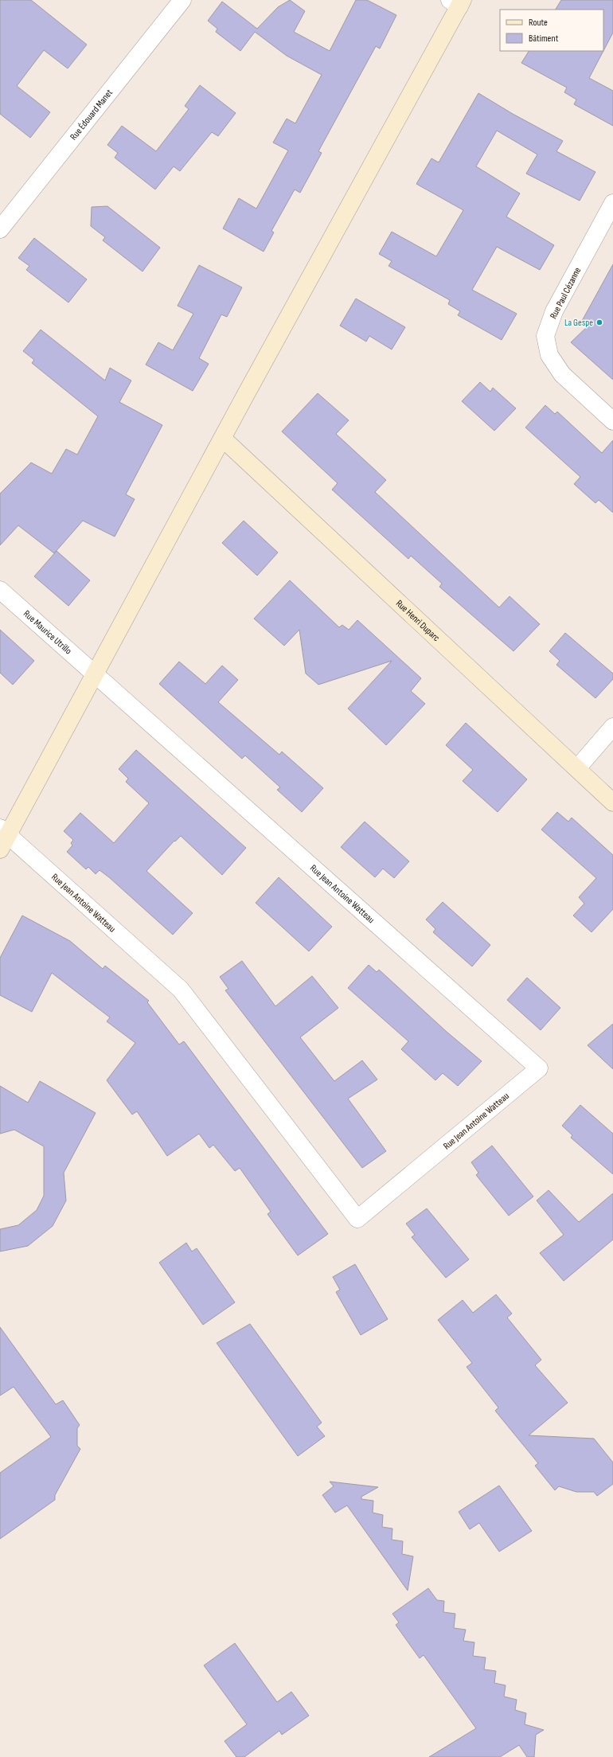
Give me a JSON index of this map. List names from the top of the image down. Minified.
{"streets":{"main road":["Rue Henri Duparc"],"street":["Rue Édouard Manet","Rue Paul Cézanne","Rue Maurice Utrillo","Rue Jean Antoine Watteau"]},"crossings":[["Rue Maurice Utrillo","Rue Jean Antoine Watteau"]],"places":["La Gespe"],"legend":["Route","Bâtiment"]}
